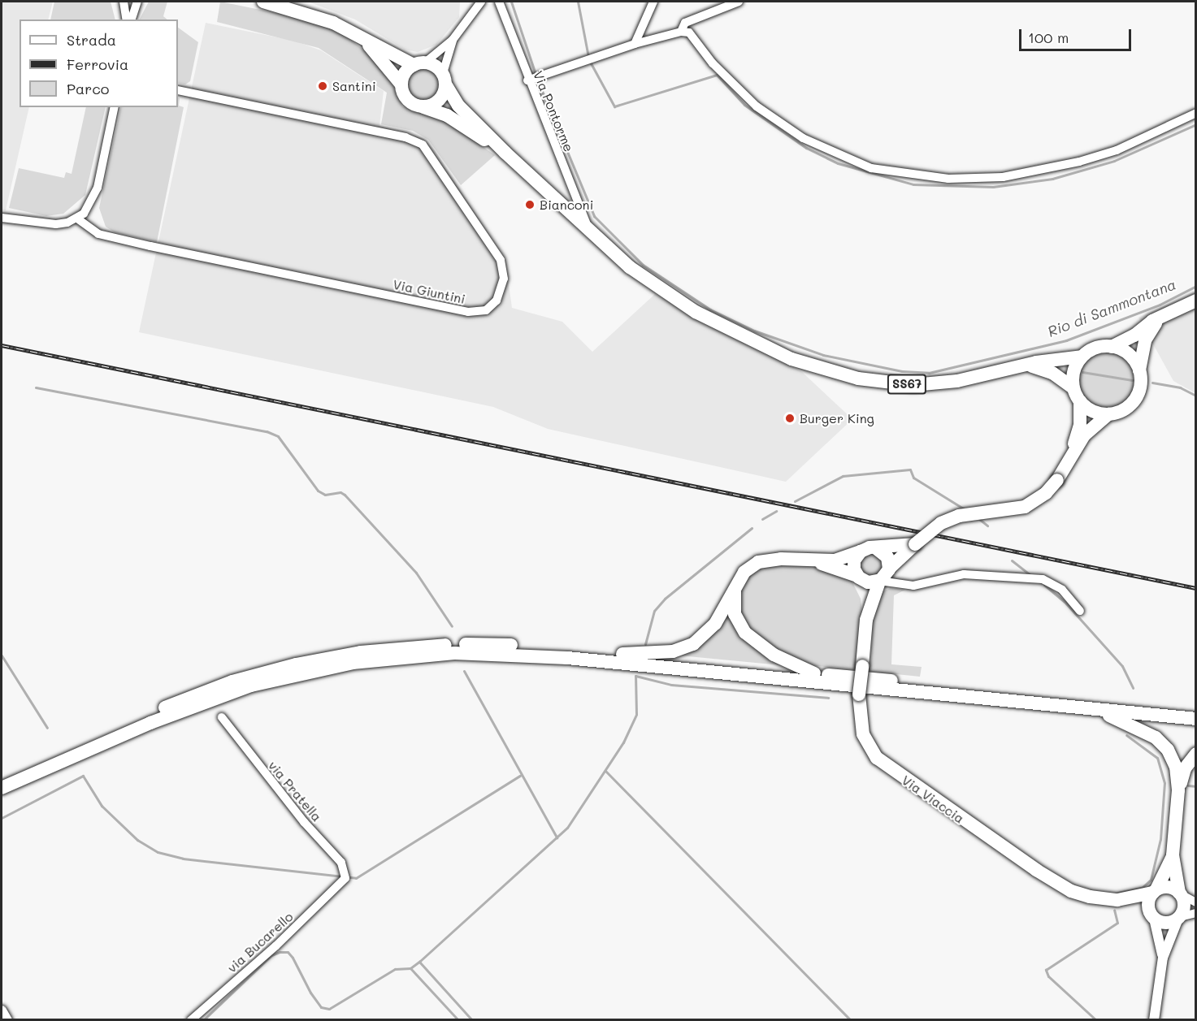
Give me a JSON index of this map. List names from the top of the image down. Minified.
{"streets":{"main road":["SS67","Via Viaccia"],"street":["Via Pontorme","Via Giuntini","via Pratella","via Bucarello"]},"crossings":[["Via Pontorme","SS67"],["via Pratella","via Bucarello"]],"water":["Rio di Sammontana"],"places":["Santini","Bianconi","Burger King"],"legend":["Strada","Ferrovia","Parco"],"scale_bar":"100 m"}
